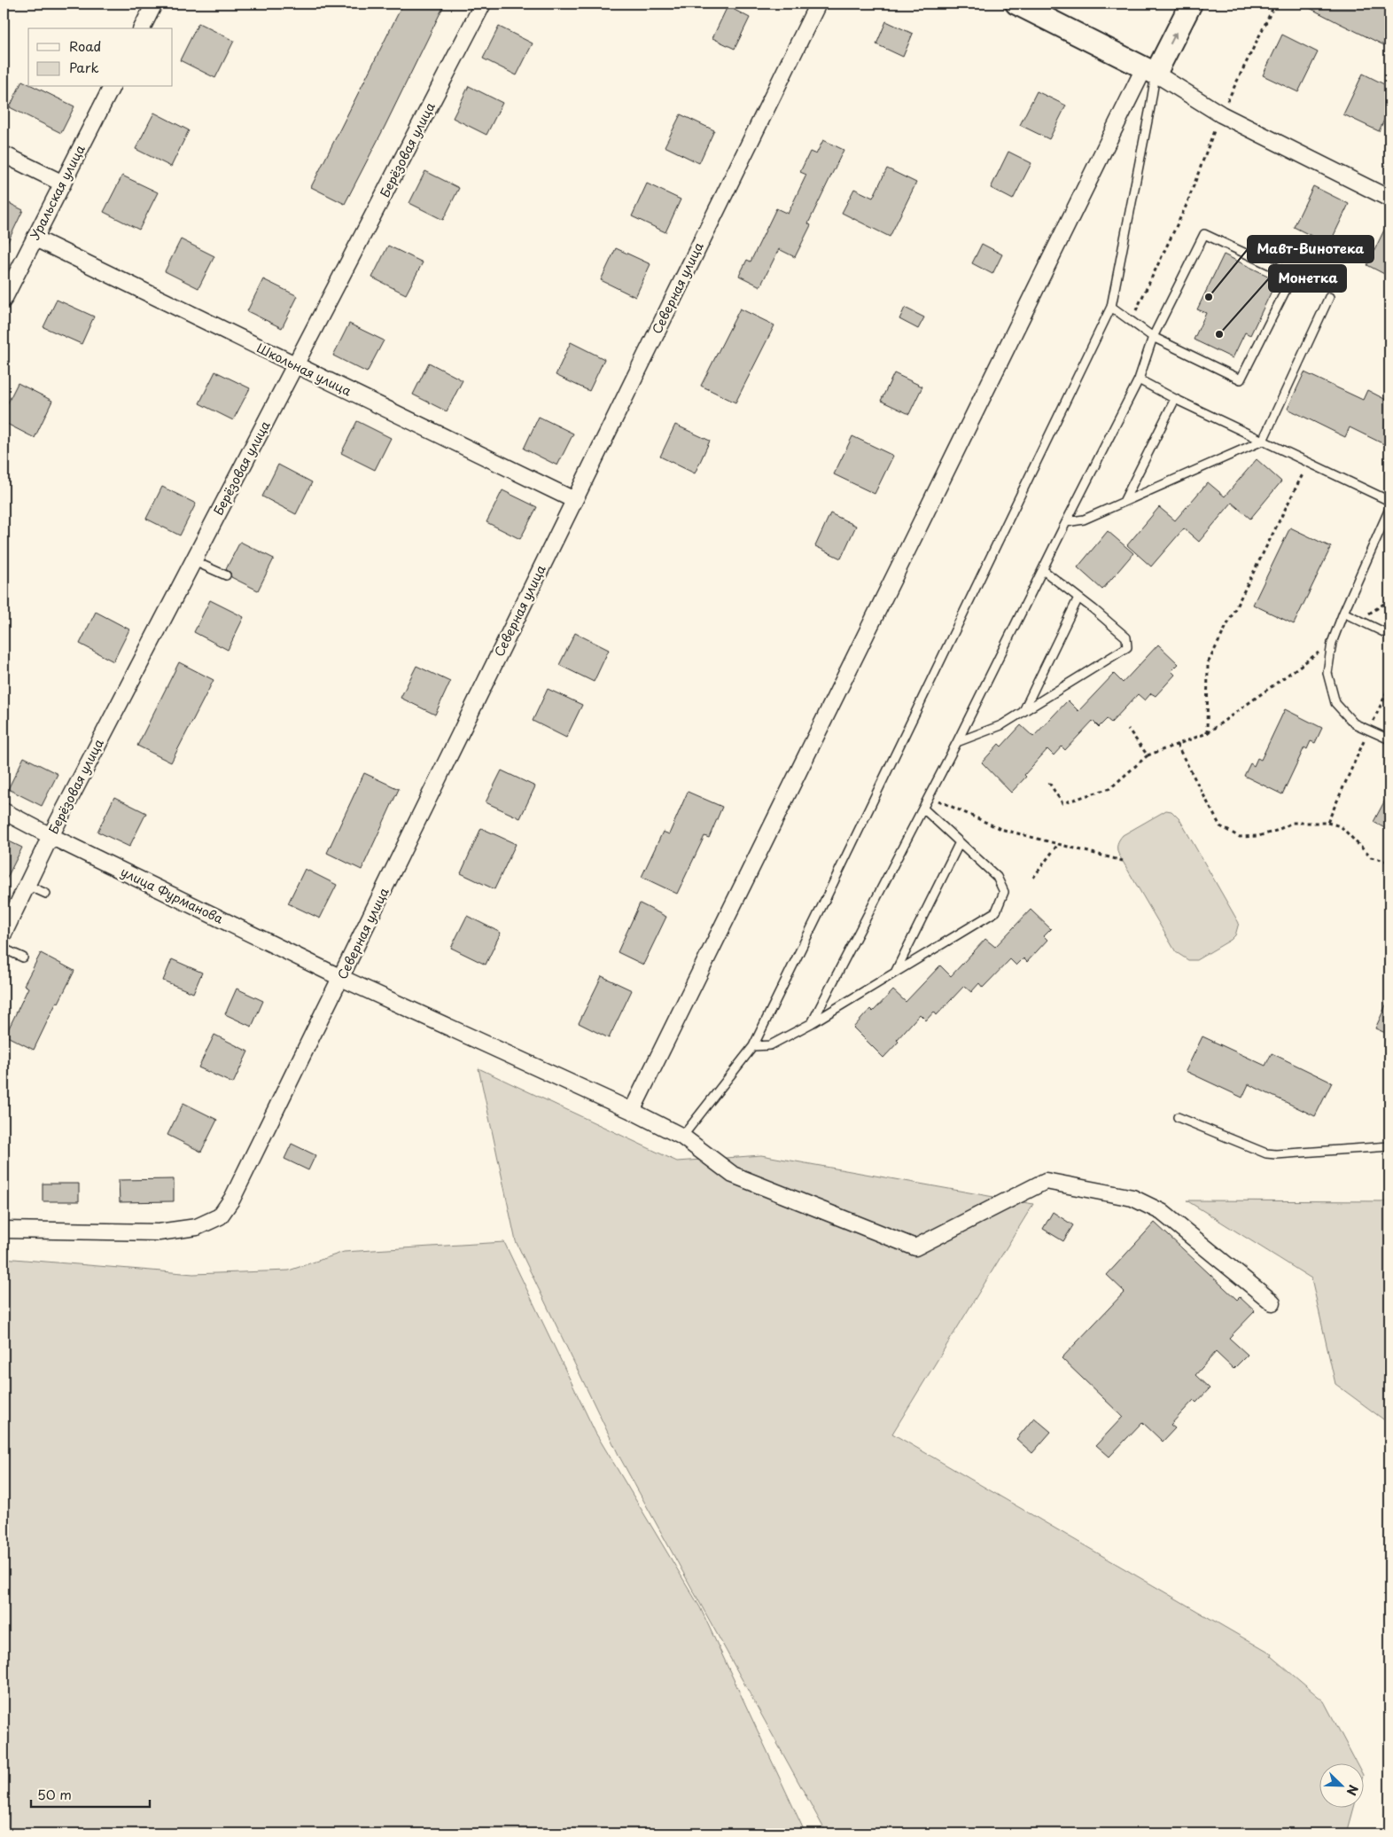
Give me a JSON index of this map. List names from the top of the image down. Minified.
{"streets":{"street":["Берёзовая улица","Уральская улица","Северная улица","Школьная улица","улица Фурманова"]},"crossings":[["Берёзовая улица","Школьная улица"],["Берёзовая улица","улица Фурманова"],["Уральская улица","Школьная улица"],["Северная улица","Школьная улица"],["Северная улица","улица Фурманова"]],"places":["Мавт-Винотека","Монетка"],"legend":["Road","Park"],"scale_bar":"50 m","north":"bottom right"}
